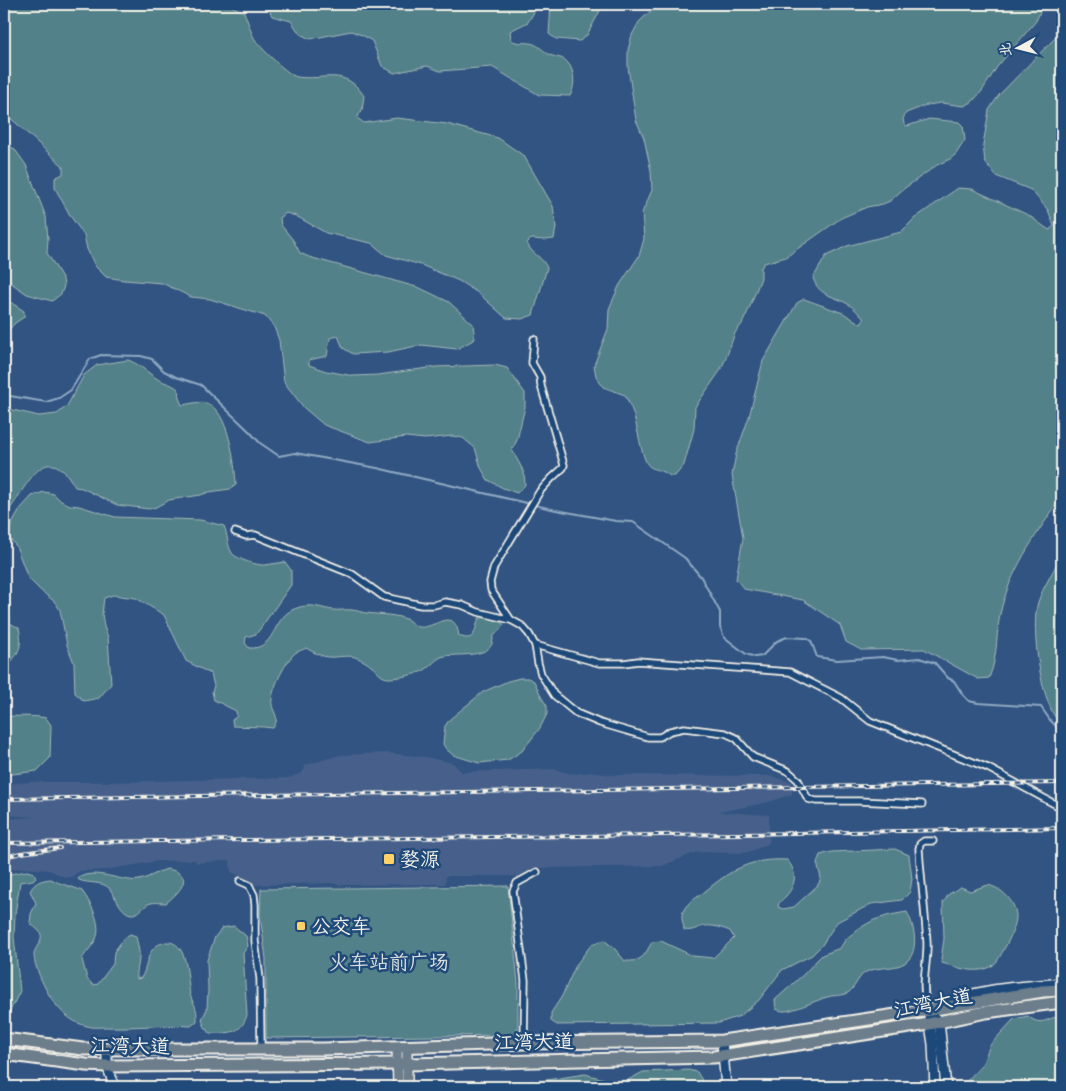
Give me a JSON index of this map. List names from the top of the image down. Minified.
{"streets":{"highway":["江湾大道"]},"parks":["火车站前广场"],"places":{"transit":["婺源","公交车"]},"north":"left"}
